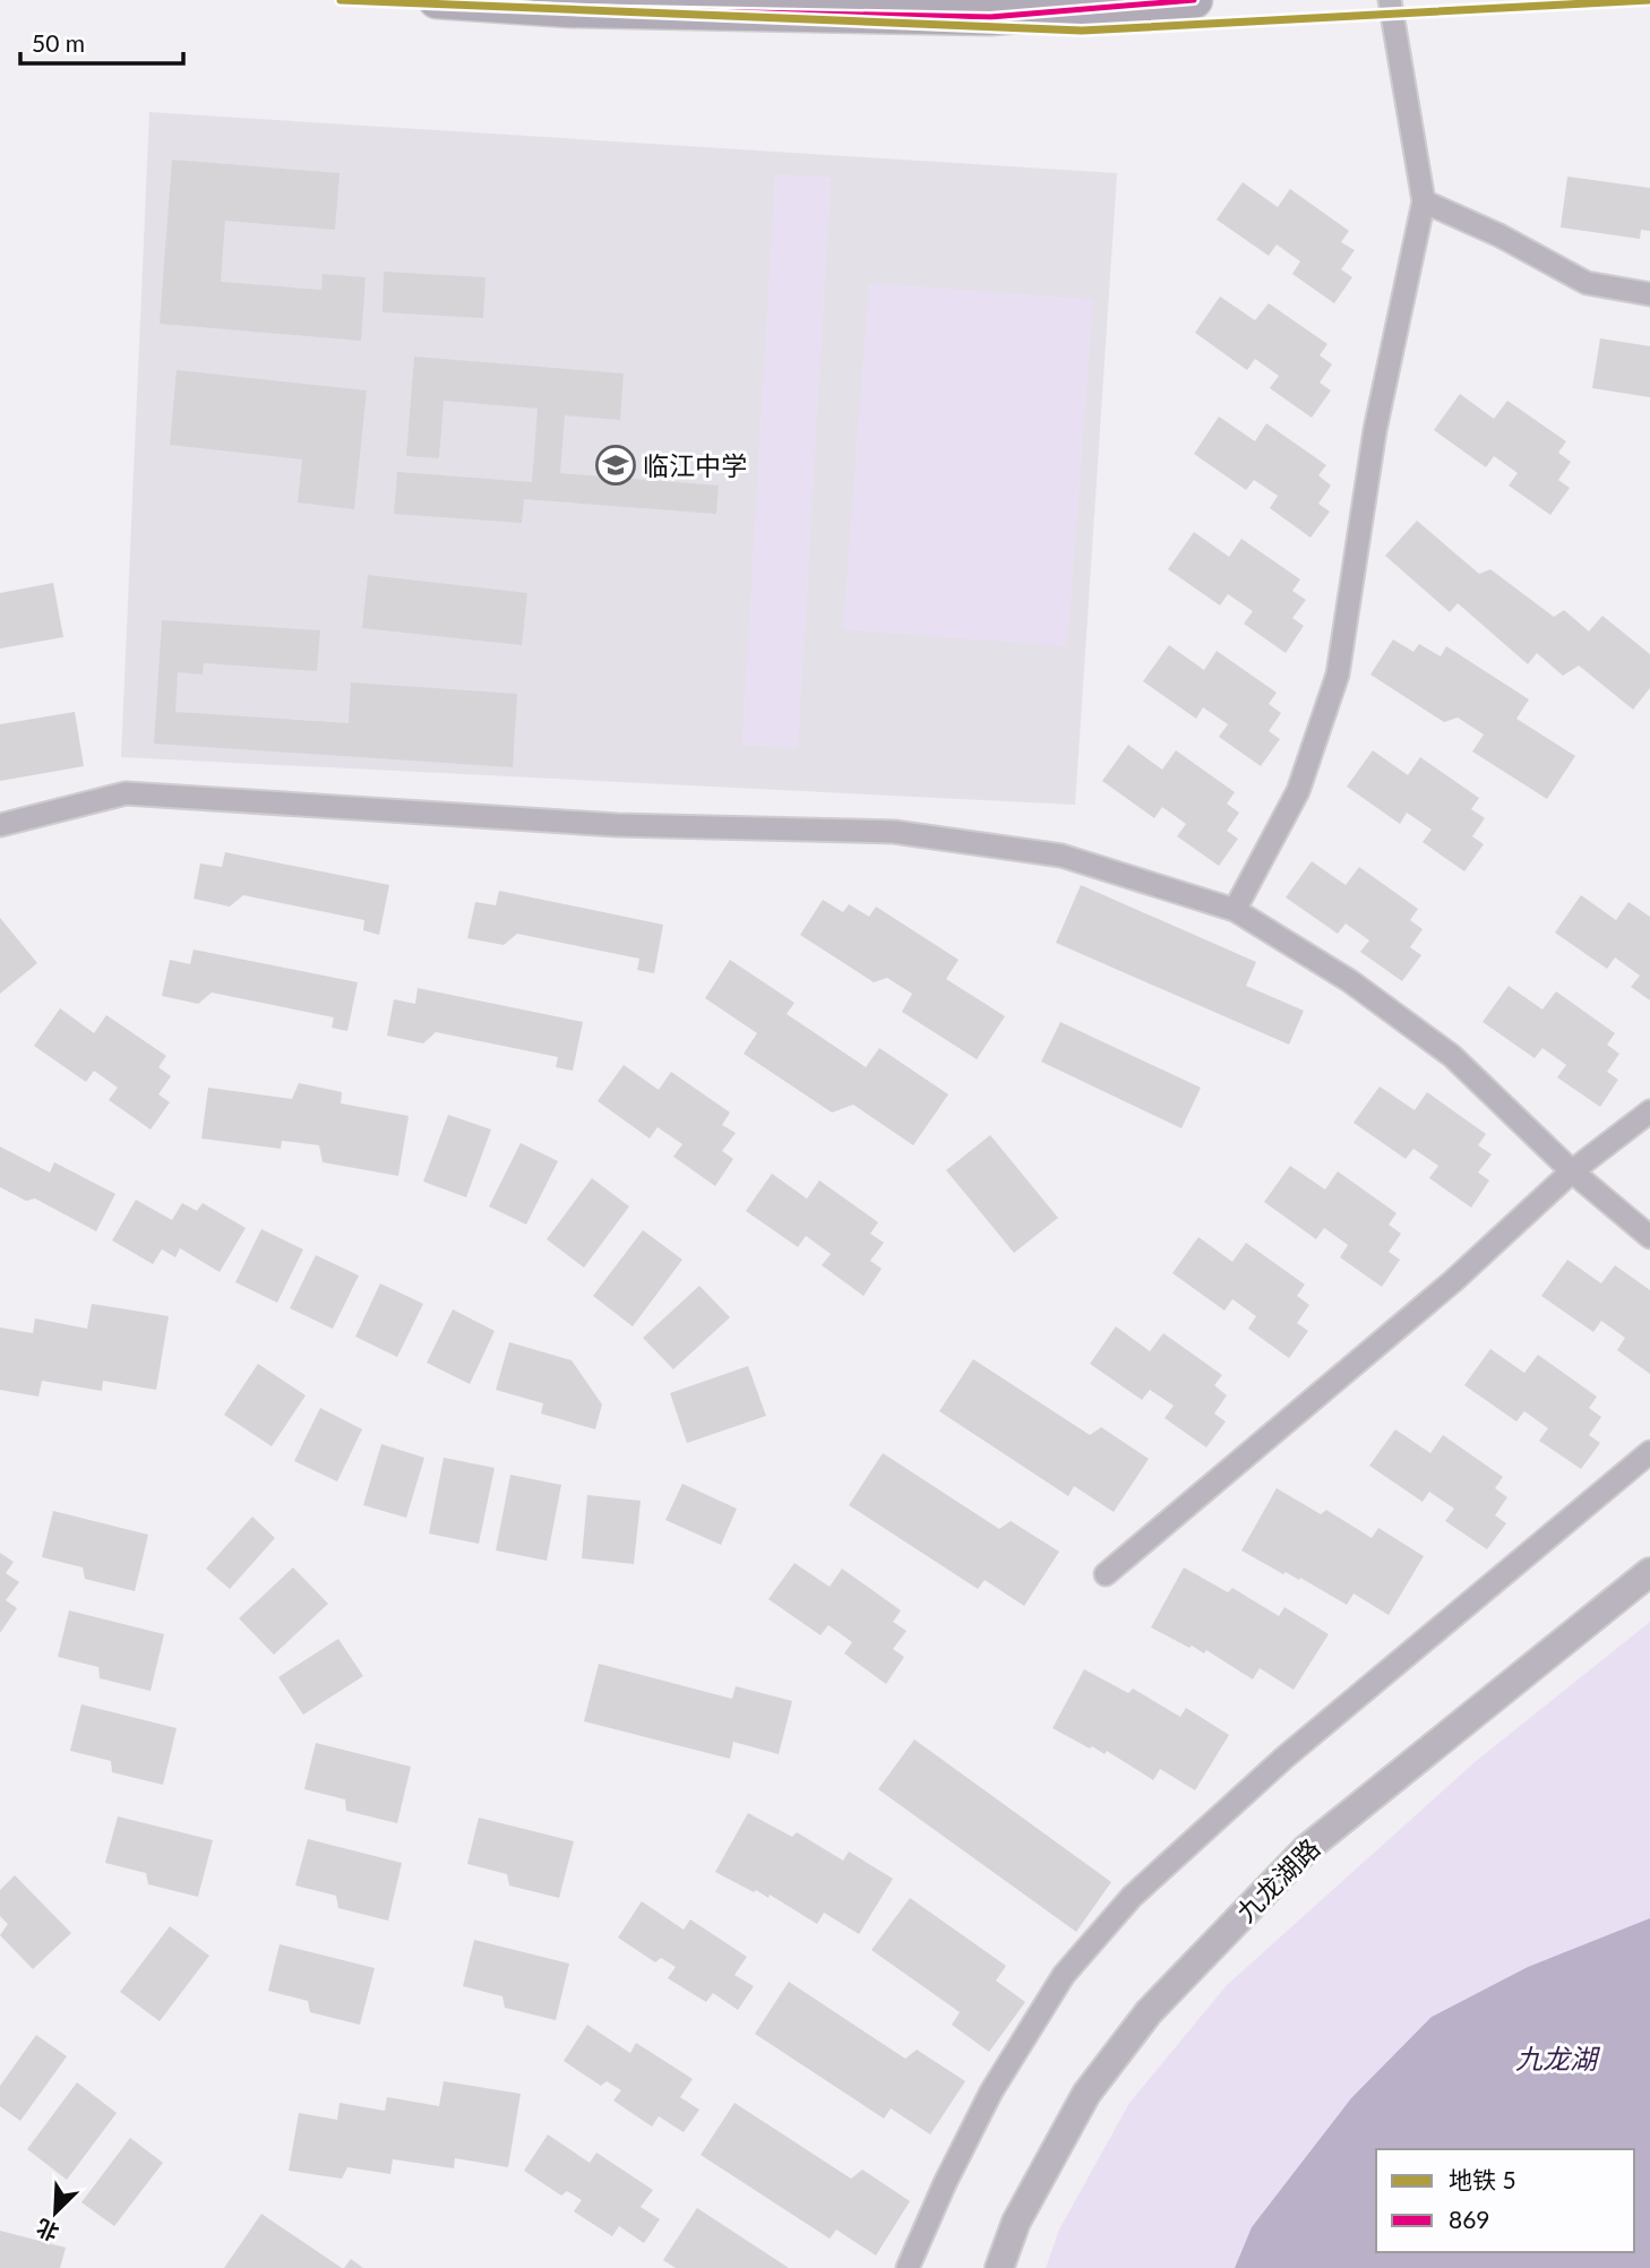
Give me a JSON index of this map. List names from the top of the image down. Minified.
{"streets":{"street":["九龙湖路"]},"water":["九龙湖"],"places":{"school or university":["临江中学"]},"lines":["metro line 5","transit line 869"],"legend":["地铁 5","869"],"scale_bar":"50 m","north":"bottom left"}
